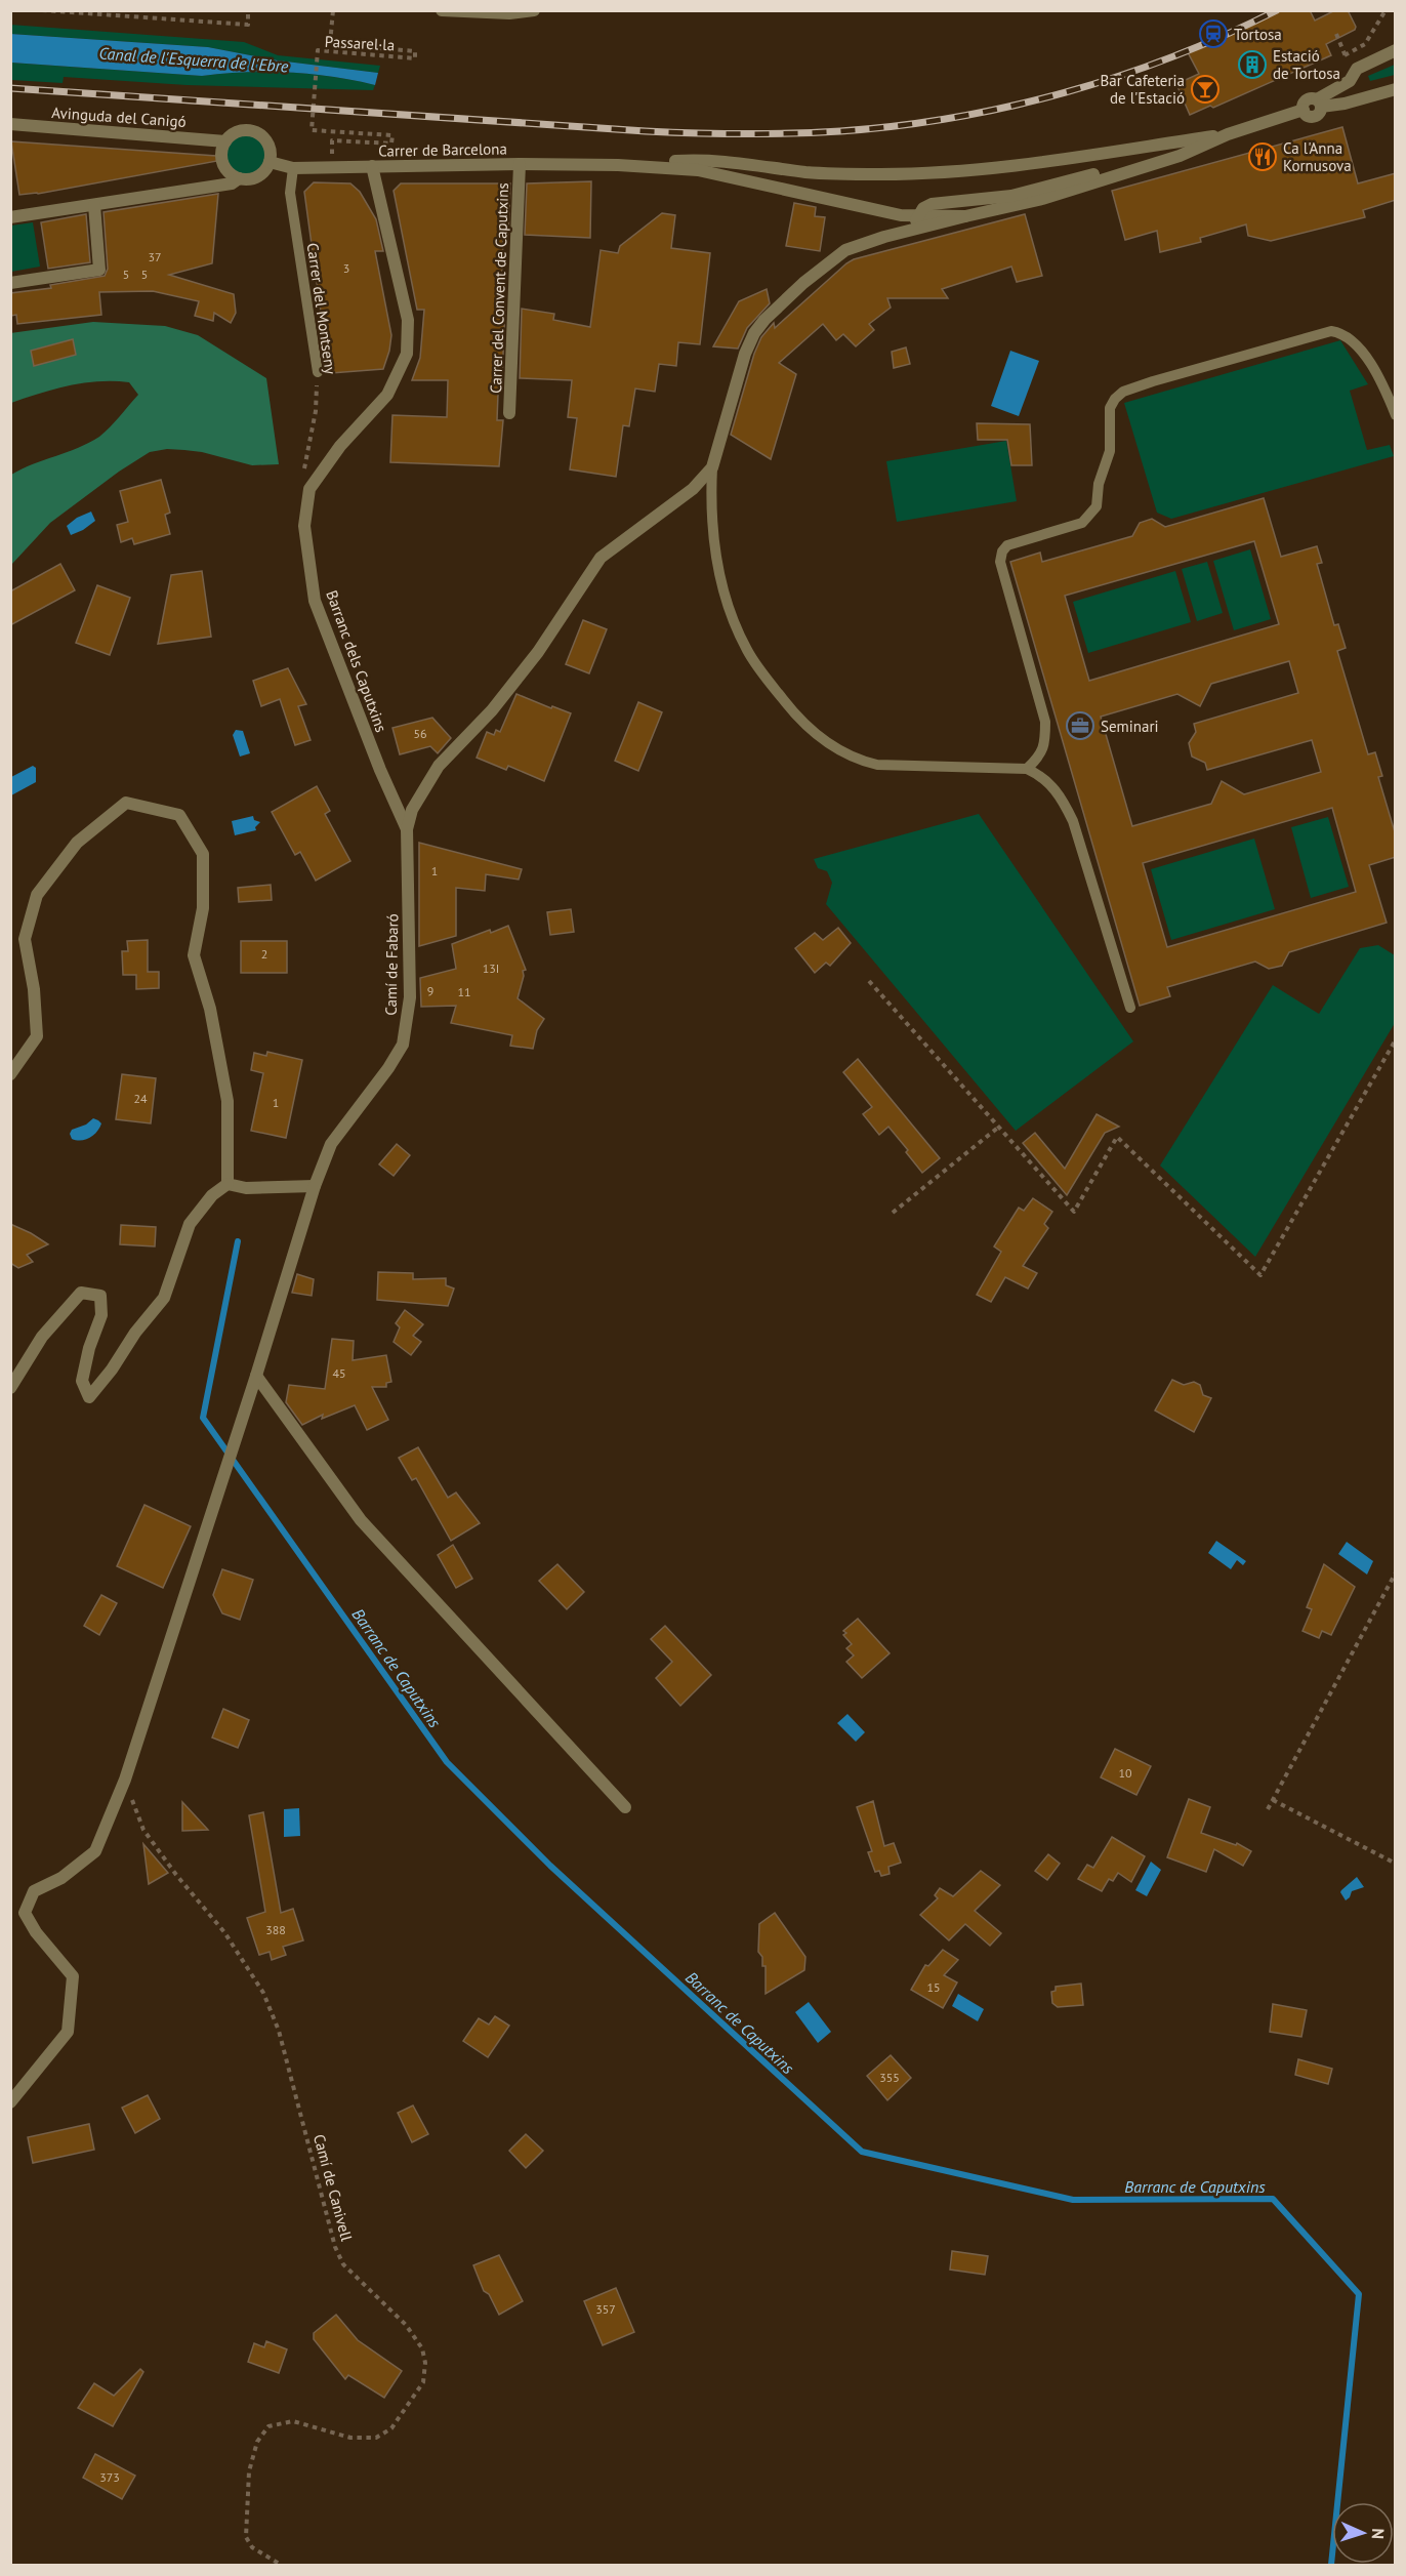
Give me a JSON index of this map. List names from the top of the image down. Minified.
{"streets":{"street":["Avinguda del Canigó","Carrer de Barcelona","Carrer del Convent de Caputxins","Barranc dels Caputxins","Camí de Fabaró"],"lane":["Carrer del Montseny"],"path":["Passarel·la","Camí de Canivell"]},"crossings":[["Passarel·la","Carrer de Barcelona"],["Avinguda del Canigó","Carrer de Barcelona"],["Carrer de Barcelona","Carrer del Convent de Caputxins"],["Carrer de Barcelona","Carrer del Montseny"],["Carrer de Barcelona","Barranc dels Caputxins"],["Carrer del Montseny","Barranc dels Caputxins"],["Barranc dels Caputxins","Camí de Fabaró"],["Camí de Fabaró","Camí de Canivell"]],"water":["Canal de l'Esquerra de l'Ebre","Barranc de Caputxins"],"places":{"station":["Tortosa"],"building":["Estació de Tortosa"],"bar":["Bar Cafeteria de l'Estació"],"restaurant":["Ca l'Anna Kornusova"],"office":["Seminari"]},"house_numbers":["37","3","5","5","56","1","2","13I","9","11","24","1","45","10","388","15","355","357","373"],"north":"right"}
